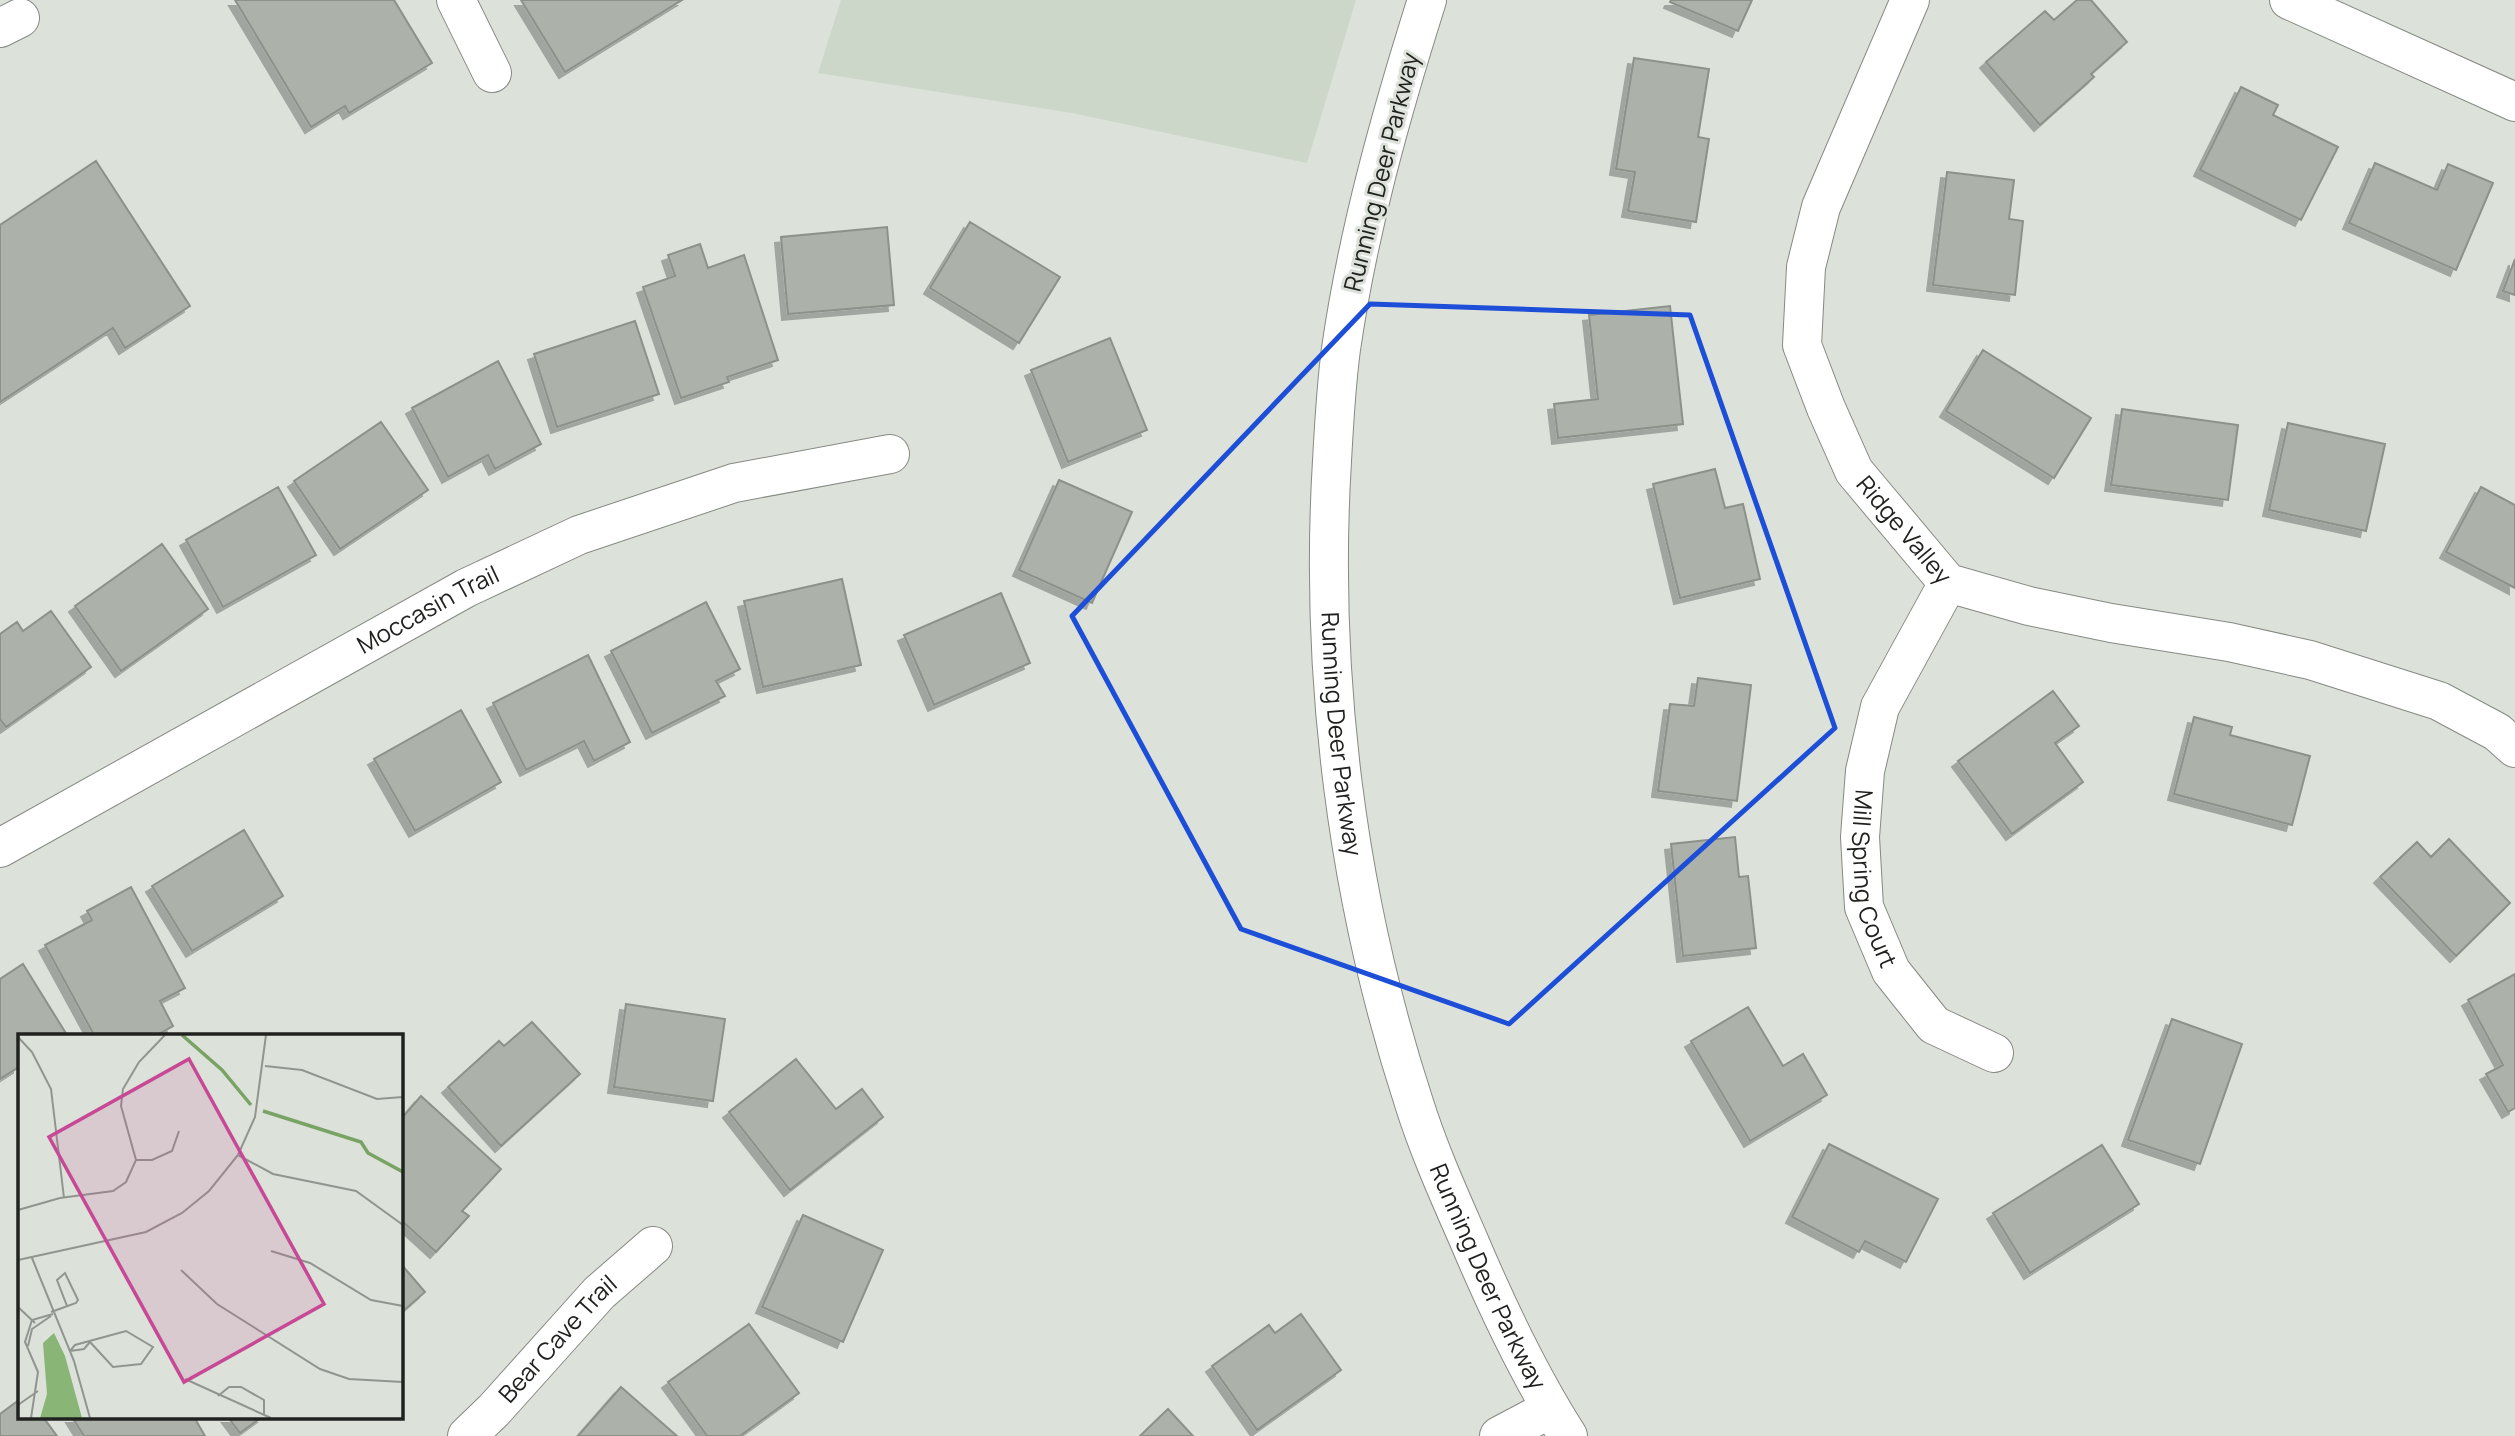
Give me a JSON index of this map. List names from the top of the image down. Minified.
{"streets":{"street":["Running Deer Parkway","Ridge Valley","Moccasin Trail","Mill Spring Court","Bear Cave Trail"]},"crossings":[["Ridge Valley","Mill Spring Court"]]}
